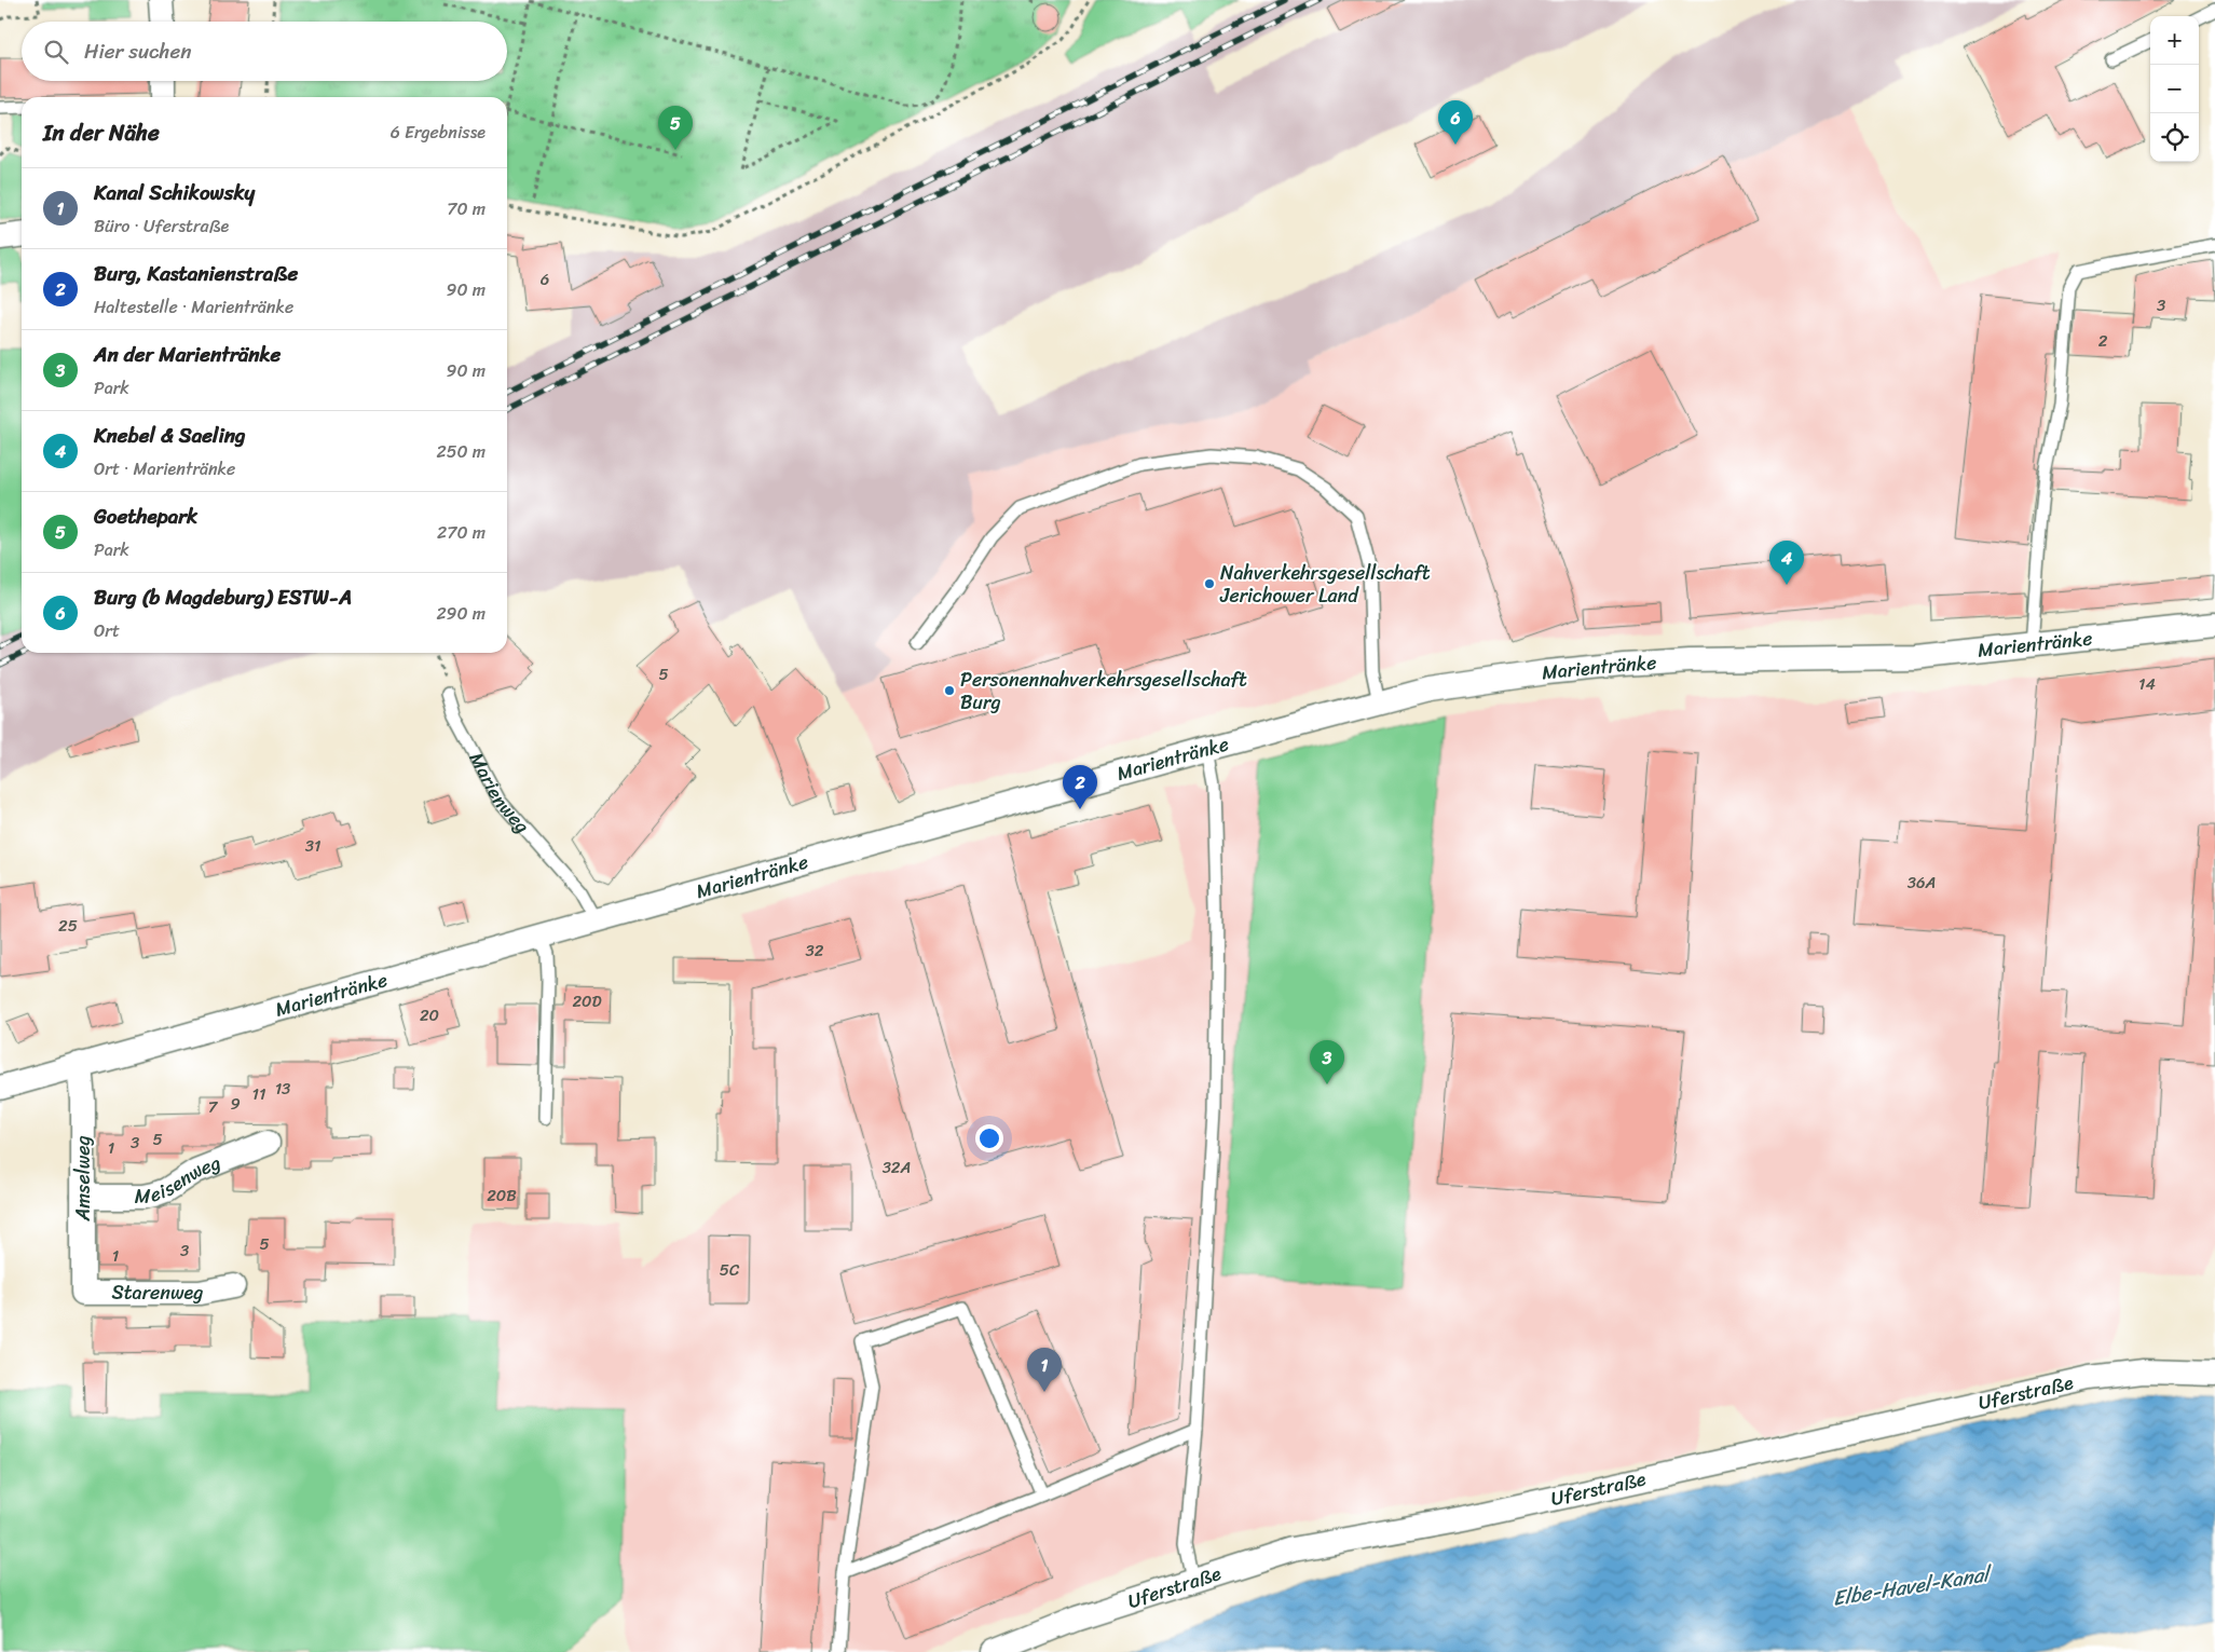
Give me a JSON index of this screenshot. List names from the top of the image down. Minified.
{"streets":{"street":["Marientränke","Meisenweg","Amselweg","Starenweg","Uferstraße"],"lane":["Marienweg"]},"crossings":[["Marientränke","Marienweg"],["Marientränke","Amselweg"],["Meisenweg","Amselweg"],["Amselweg","Starenweg"]],"water":["Elbe-Havel-Kanal"],"places":["Nahverkehrsgesellschaft Jerichower Land","Personennahverkehrsgesellschaft Burg"],"house_numbers":["6","3","2","5","14","31","36A","25","32","20D","20","13","11","9","7","5","3","1","32A","20B","5","3","1","5C"],"page":{"map_buttons":["+","−"],"search":"Hier suchen","heading":["In der Nähe","6 Ergebnisse"],"pins":["6","5","4","2","3","1"],"list":[{"mark":"1","name":"Kanal Schikowsky","note":"Büro · Uferstraße","value":"70 m"},{"mark":"2","name":"Burg, Kastanienstraße","note":"Haltestelle · Marientränke","value":"90 m"},{"mark":"3","name":"An der Marientränke","note":"Park","value":"90 m"},{"mark":"4","name":"Knebel & Saeling","note":"Ort · Marientränke","value":"250 m"},{"mark":"5","name":"Goethepark","note":"Park","value":"270 m"},{"mark":"6","name":"Burg (b Magdeburg) ESTW-A","note":"Ort","value":"290 m"}]}}
